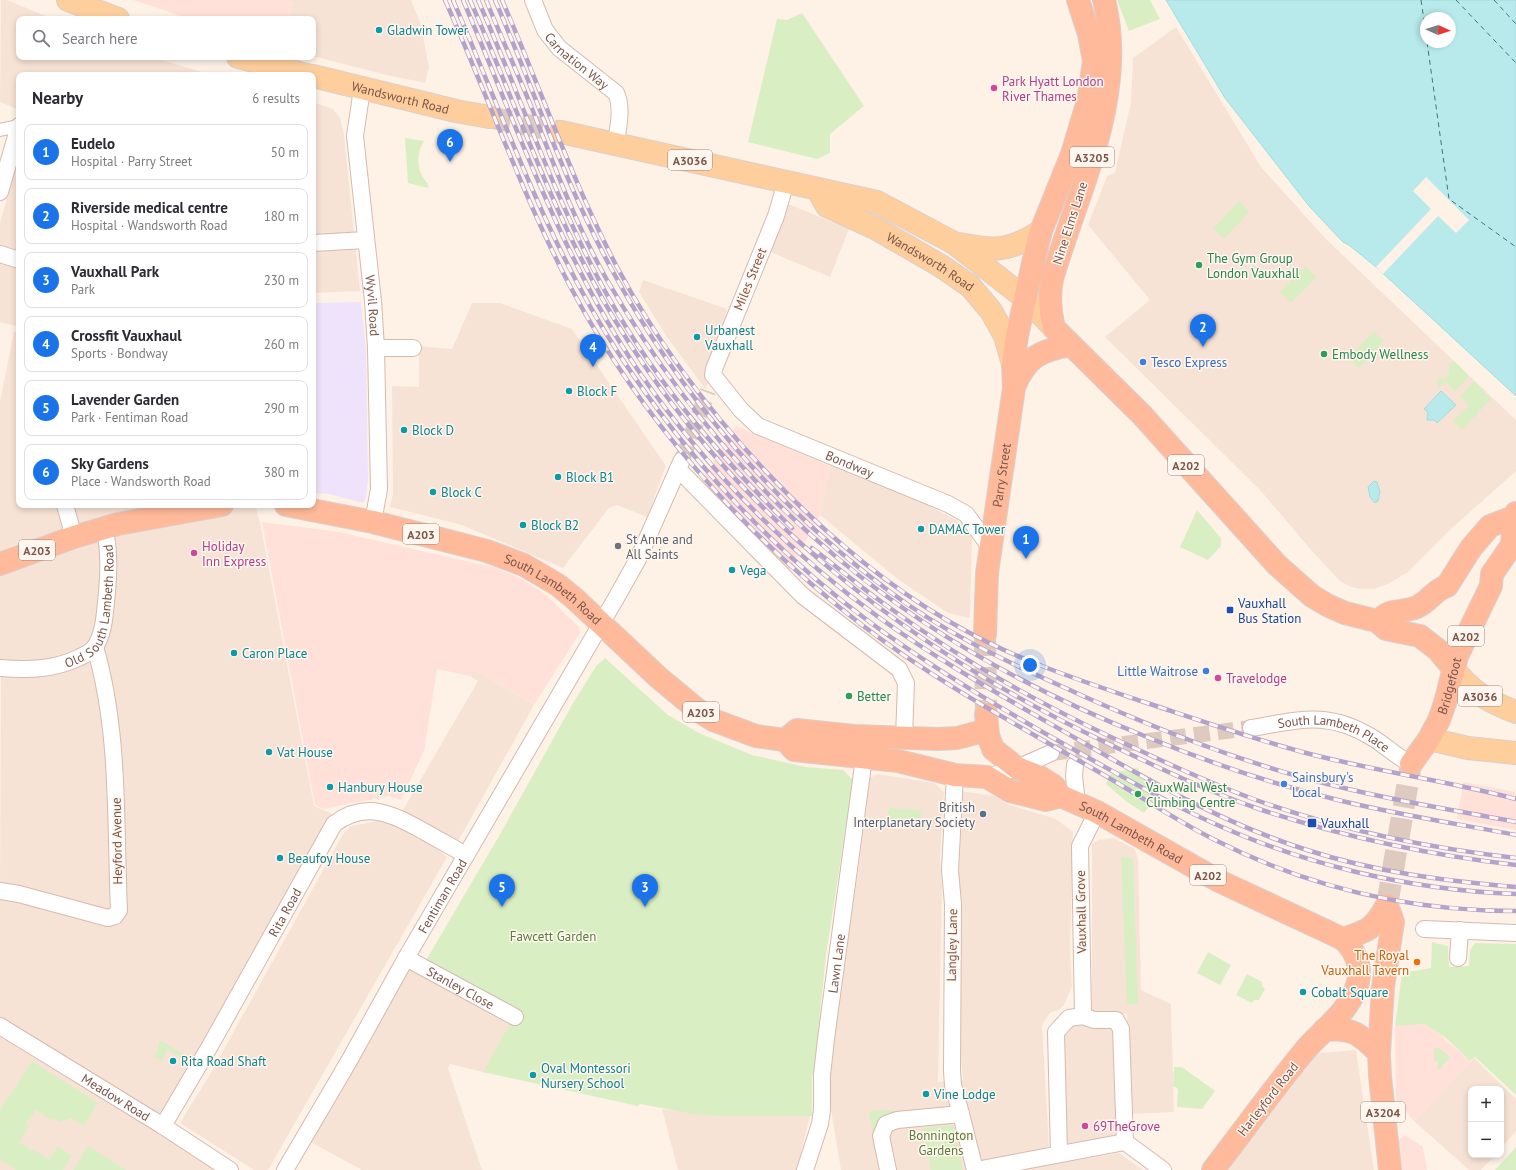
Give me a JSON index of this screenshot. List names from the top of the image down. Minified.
{"streets":{"highway":["Wandsworth Road","A3205","Nine Elms Lane","A202","Parry Street","A203","South Lambeth Road","Bridgefoot","Harleyford Road","A3204"],"main road":["A3036"],"street":["Carnation Way","Miles Street","Wyvil Road","Bondway","Old South Lambeth Road","South Lambeth Place","Heyford Avenue","Fentiman Road","Rita Road","Vauxhall Grove","Langley Lane","Lawn Lane","Stanley Close","Meadow Road"]},"crossings":[["Carnation Way","A3036"],["Wandsworth Road","A3036"],["Wandsworth Road","Nine Elms Lane"],["Wandsworth Road","Wyvil Road"],["Wandsworth Road","A202"],["Wandsworth Road","Parry Street"],["Wandsworth Road","Bridgefoot"],["A3036","Miles Street"],["A3036","A202"],["A3036","Bridgefoot"],["Nine Elms Lane","Parry Street"],["Miles Street","Bondway"],["Wyvil Road","South Lambeth Road"],["Bondway","Parry Street"],["A202","Bridgefoot"],["A203","Old South Lambeth Road"],["South Lambeth Road","Fentiman Road"],["South Lambeth Road","Vauxhall Grove"],["South Lambeth Road","Langley Lane"],["South Lambeth Road","Lawn Lane"],["South Lambeth Road","Harleyford Road"],["South Lambeth Road","A3204"],["Old South Lambeth Road","Heyford Avenue"],["Bridgefoot","South Lambeth Place"],["Fentiman Road","Rita Road"],["Fentiman Road","Stanley Close"],["Rita Road","Meadow Road"],["Harleyford Road","A3204"]],"parks":["Fawcett Garden","Bonnington Gardens"],"places":{"other":["Gladwin Tower","Park Hyatt London River Thames","The Gym Group London Vauxhall","Urbanest Vauxhall","Embody Wellness","Tesco Express","Block F","Block D","Block B1","Block C","Block B2","DAMAC Tower","St Anne and All Saints","Holiday Inn Express","Vega","Caron Place","Little Waitrose","Travelodge","Better","Vat House","Sainsbury's Local","Hanbury House","VauxWall West Climbing Centre","British Interplanetary Society","Beaufoy House","The Royal Vauxhall Tavern","Cobalt Square","Rita Road Shaft","Oval Montessori Nursery School","Vine Lodge","69TheGrove"],"transit":["Vauxhall Bus Station","Vauxhall"]},"north":"right","page":{"search":"Search here","heading":["Nearby","6 results"],"list":[{"mark":"1","name":"Eudelo","note":"Hospital · Parry Street","value":"50 m"},{"mark":"2","name":"Riverside medical centre","note":"Hospital · Wandsworth Road","value":"180 m"},{"mark":"3","name":"Vauxhall Park","note":"Park","value":"230 m"},{"mark":"4","name":"Crossfit Vauxhaul","note":"Sports · Bondway","value":"260 m"},{"mark":"5","name":"Lavender Garden","note":"Park · Fentiman Road","value":"290 m"},{"mark":"6","name":"Sky Gardens","note":"Place · Wandsworth Road","value":"380 m"}],"pins":["6","2","4","1","3","5"],"map_buttons":["+","−"]}}
